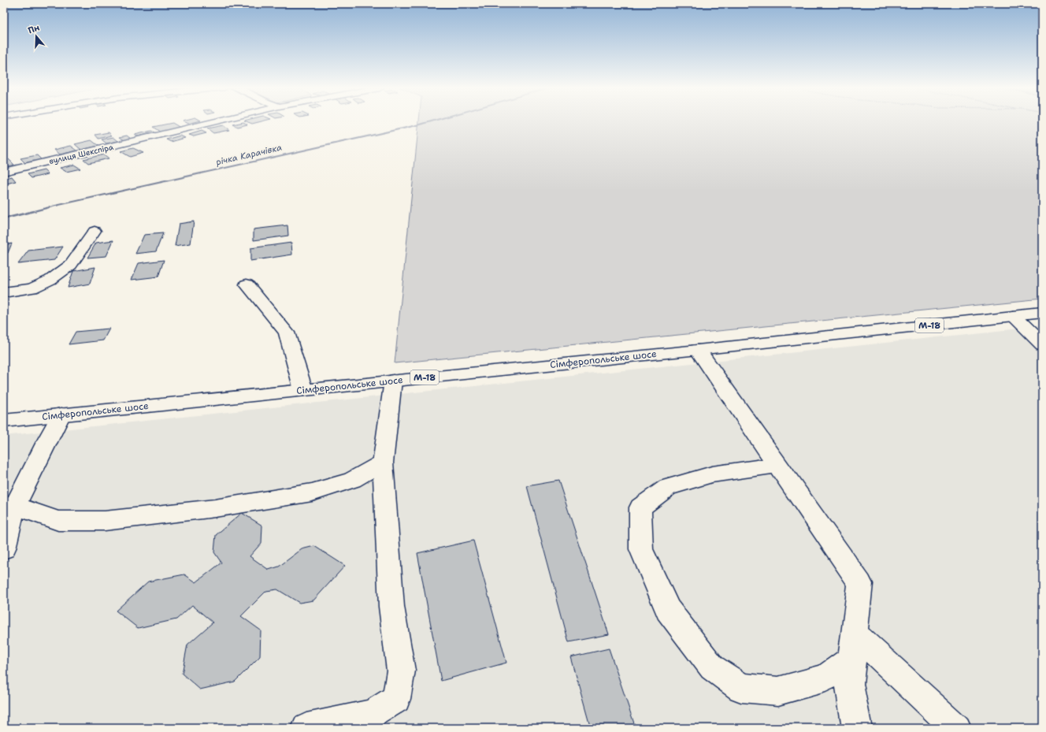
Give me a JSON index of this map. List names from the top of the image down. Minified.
{"streets":{"main road":["вулиця Шекспіра","М-18","Сімферопольське шосе"]},"crossings":[["М-18","Сімферопольське шосе"]],"water":["річка Карачівка"],"north":"top"}
